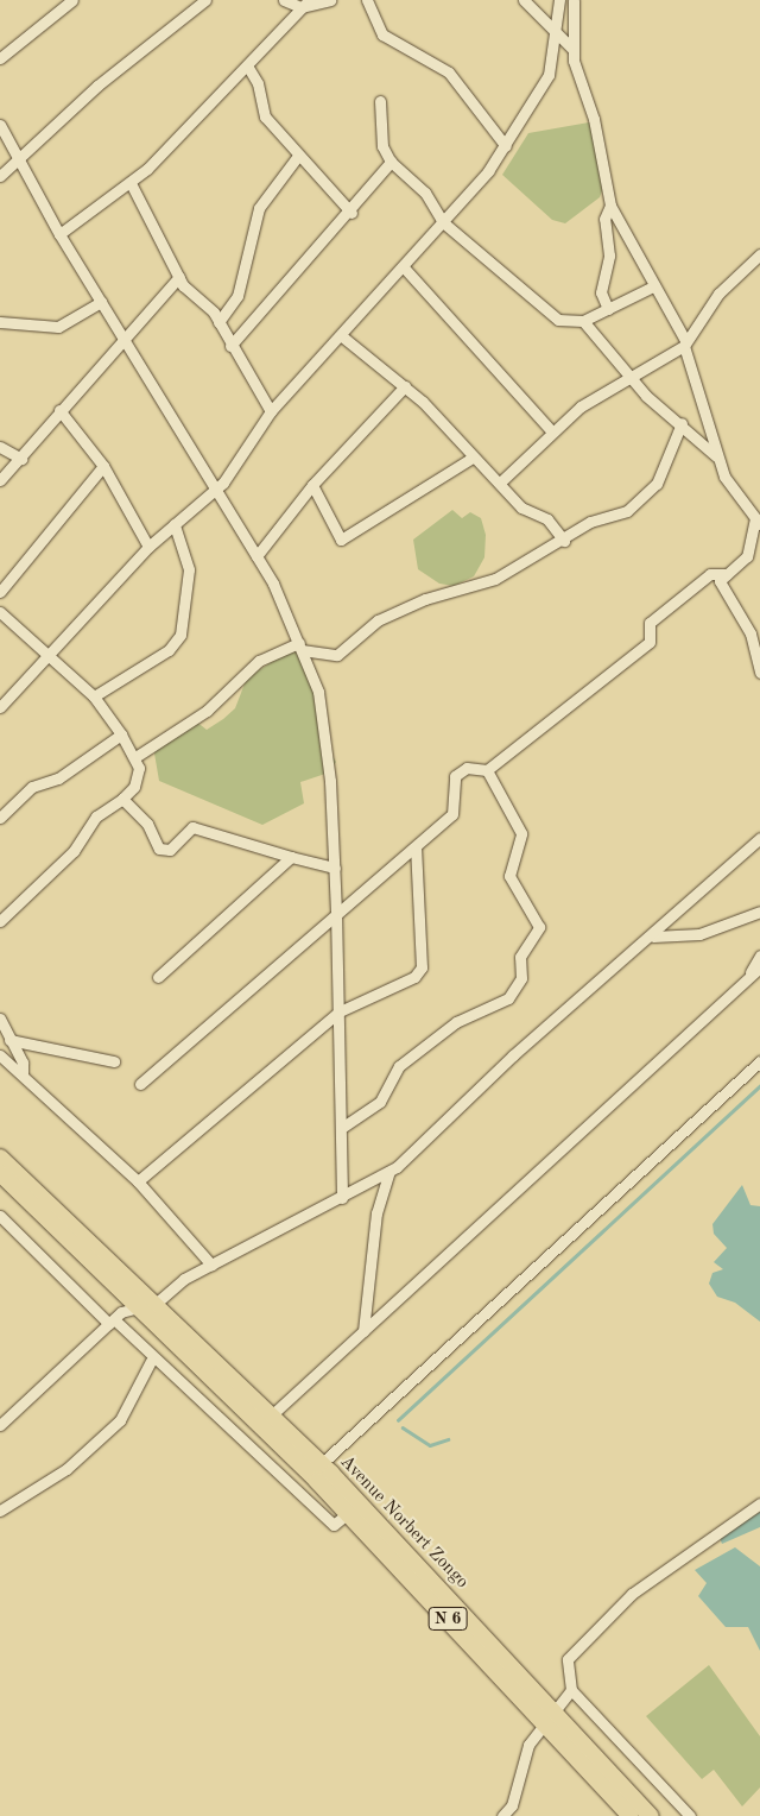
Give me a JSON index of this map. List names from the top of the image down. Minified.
{"streets":{"main road":["Avenue Norbert Zongo","N 6"]},"crossings":[["Avenue Norbert Zongo","N 6"]]}
